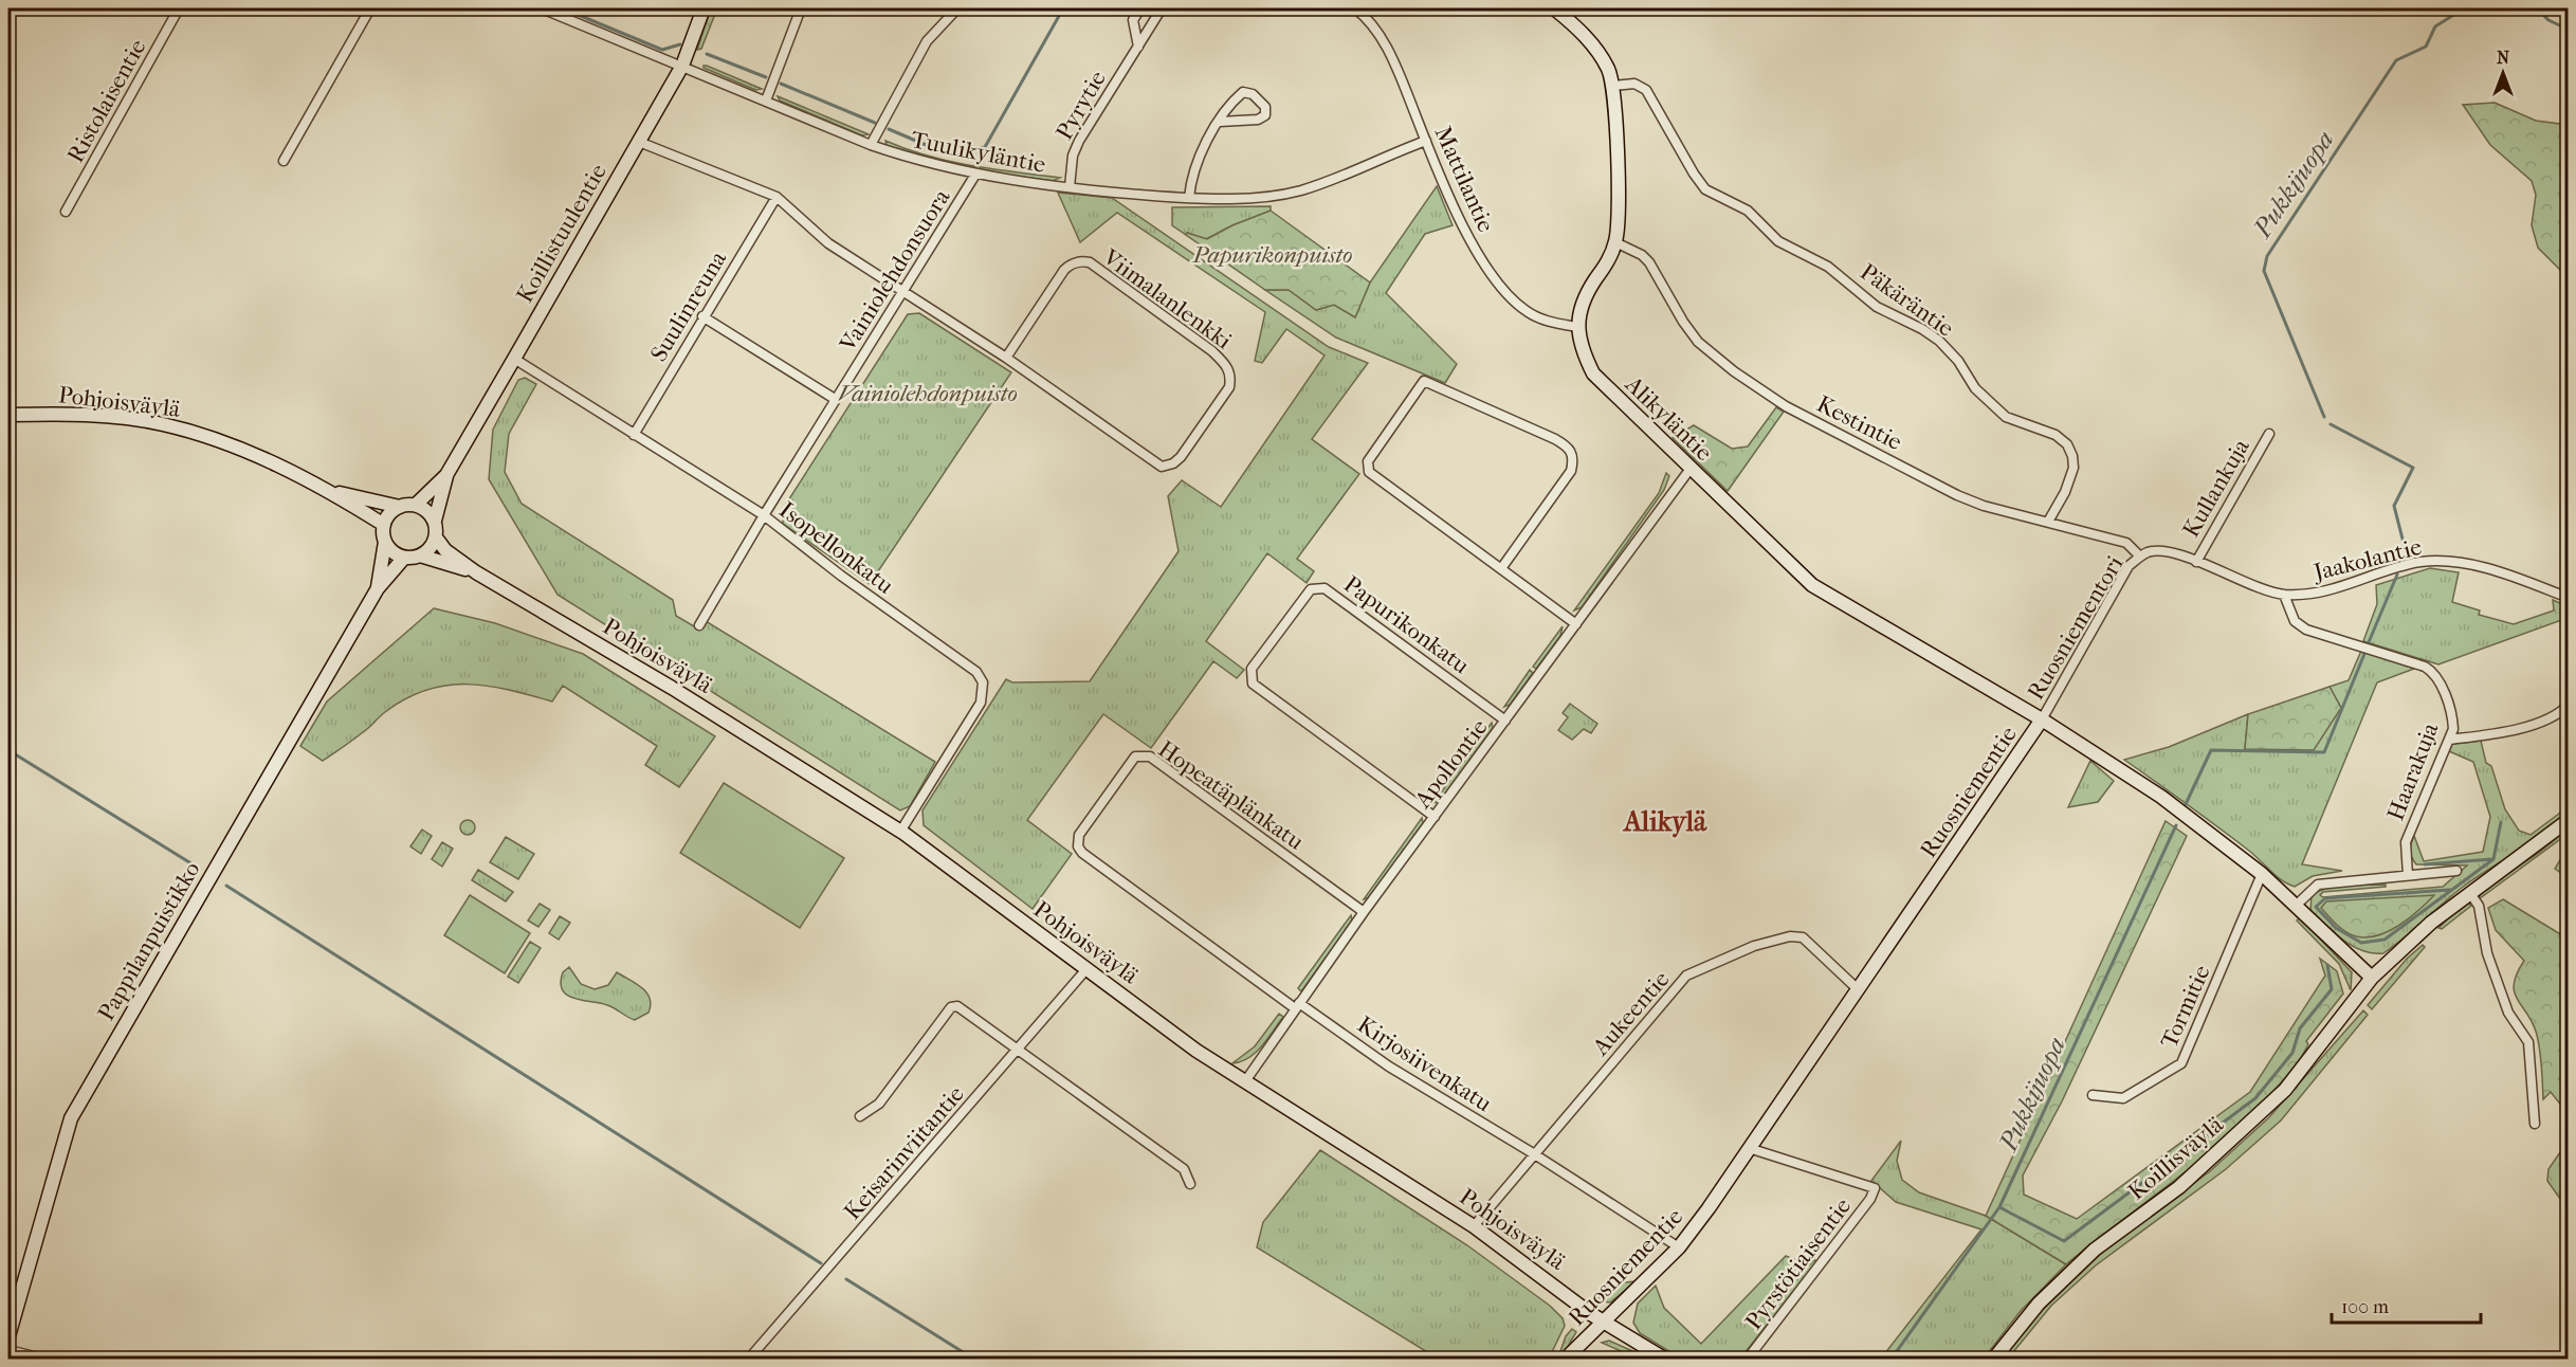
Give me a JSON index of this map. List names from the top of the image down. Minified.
{"streets":{"street":["Ristolaisentie","Pyrytie","Tuulikyläntie","Mattilantie","Koillistuulentie","Vainiolehdonsuora","Viimalanlenkki","Päkäräntie","Suulinreuna","Pohjoisväylä","Alikyläntie","Kestintie","Kullankuja","Isopellonkatu","Jaakolantie","Papurikonkatu","Ruosniementori","Apollontie","Haarakuja","Ruosniementie","Hopeatäplänkatu","Pappilanpuistikko","Tormitie","Aukeentie","Kirjosiivenkatu","Keisarinviitantie","Koillisväylä","Pyrstötiaisentie"]},"crossings":[["Pyrytie","Tuulikyläntie"],["Tuulikyläntie","Mattilantie"],["Tuulikyläntie","Koillistuulentie"],["Tuulikyläntie","Vainiolehdonsuora"],["Mattilantie","Alikyläntie"],["Koillistuulentie","Pohjoisväylä"],["Koillistuulentie","Isopellonkatu"],["Koillistuulentie","Pappilanpuistikko"],["Vainiolehdonsuora","Viimalanlenkki"],["Vainiolehdonsuora","Isopellonkatu"],["Viimalanlenkki","Suulinreuna"],["Päkäräntie","Kestintie"],["Suulinreuna","Isopellonkatu"],["Pohjoisväylä","Isopellonkatu"],["Pohjoisväylä","Apollontie"],["Pohjoisväylä","Ruosniementie"],["Pohjoisväylä","Pappilanpuistikko"],["Pohjoisväylä","Aukeentie"],["Pohjoisväylä","Keisarinviitantie"],["Alikyläntie","Ruosniementori"],["Alikyläntie","Apollontie"],["Alikyläntie","Ruosniementie"],["Kestintie","Jaakolantie"],["Kestintie","Ruosniementori"],["Kullankuja","Jaakolantie"],["Jaakolantie","Ruosniementori"],["Jaakolantie","Haarakuja"],["Papurikonkatu","Apollontie"],["Ruosniementori","Ruosniementie"],["Apollontie","Hopeatäplänkatu"],["Apollontie","Kirjosiivenkatu"],["Ruosniementie","Tormitie"],["Ruosniementie","Aukeentie"],["Ruosniementie","Kirjosiivenkatu"],["Ruosniementie","Koillisväylä"],["Ruosniementie","Pyrstötiaisentie"],["Hopeatäplänkatu","Kirjosiivenkatu"],["Aukeentie","Kirjosiivenkatu"]],"districts":["Alikylä"],"water":["Pukkijuopa"],"parks":["Papurikonpuisto","Vainiolehdonpuisto"],"scale_bar":"100 m","north":"top"}
